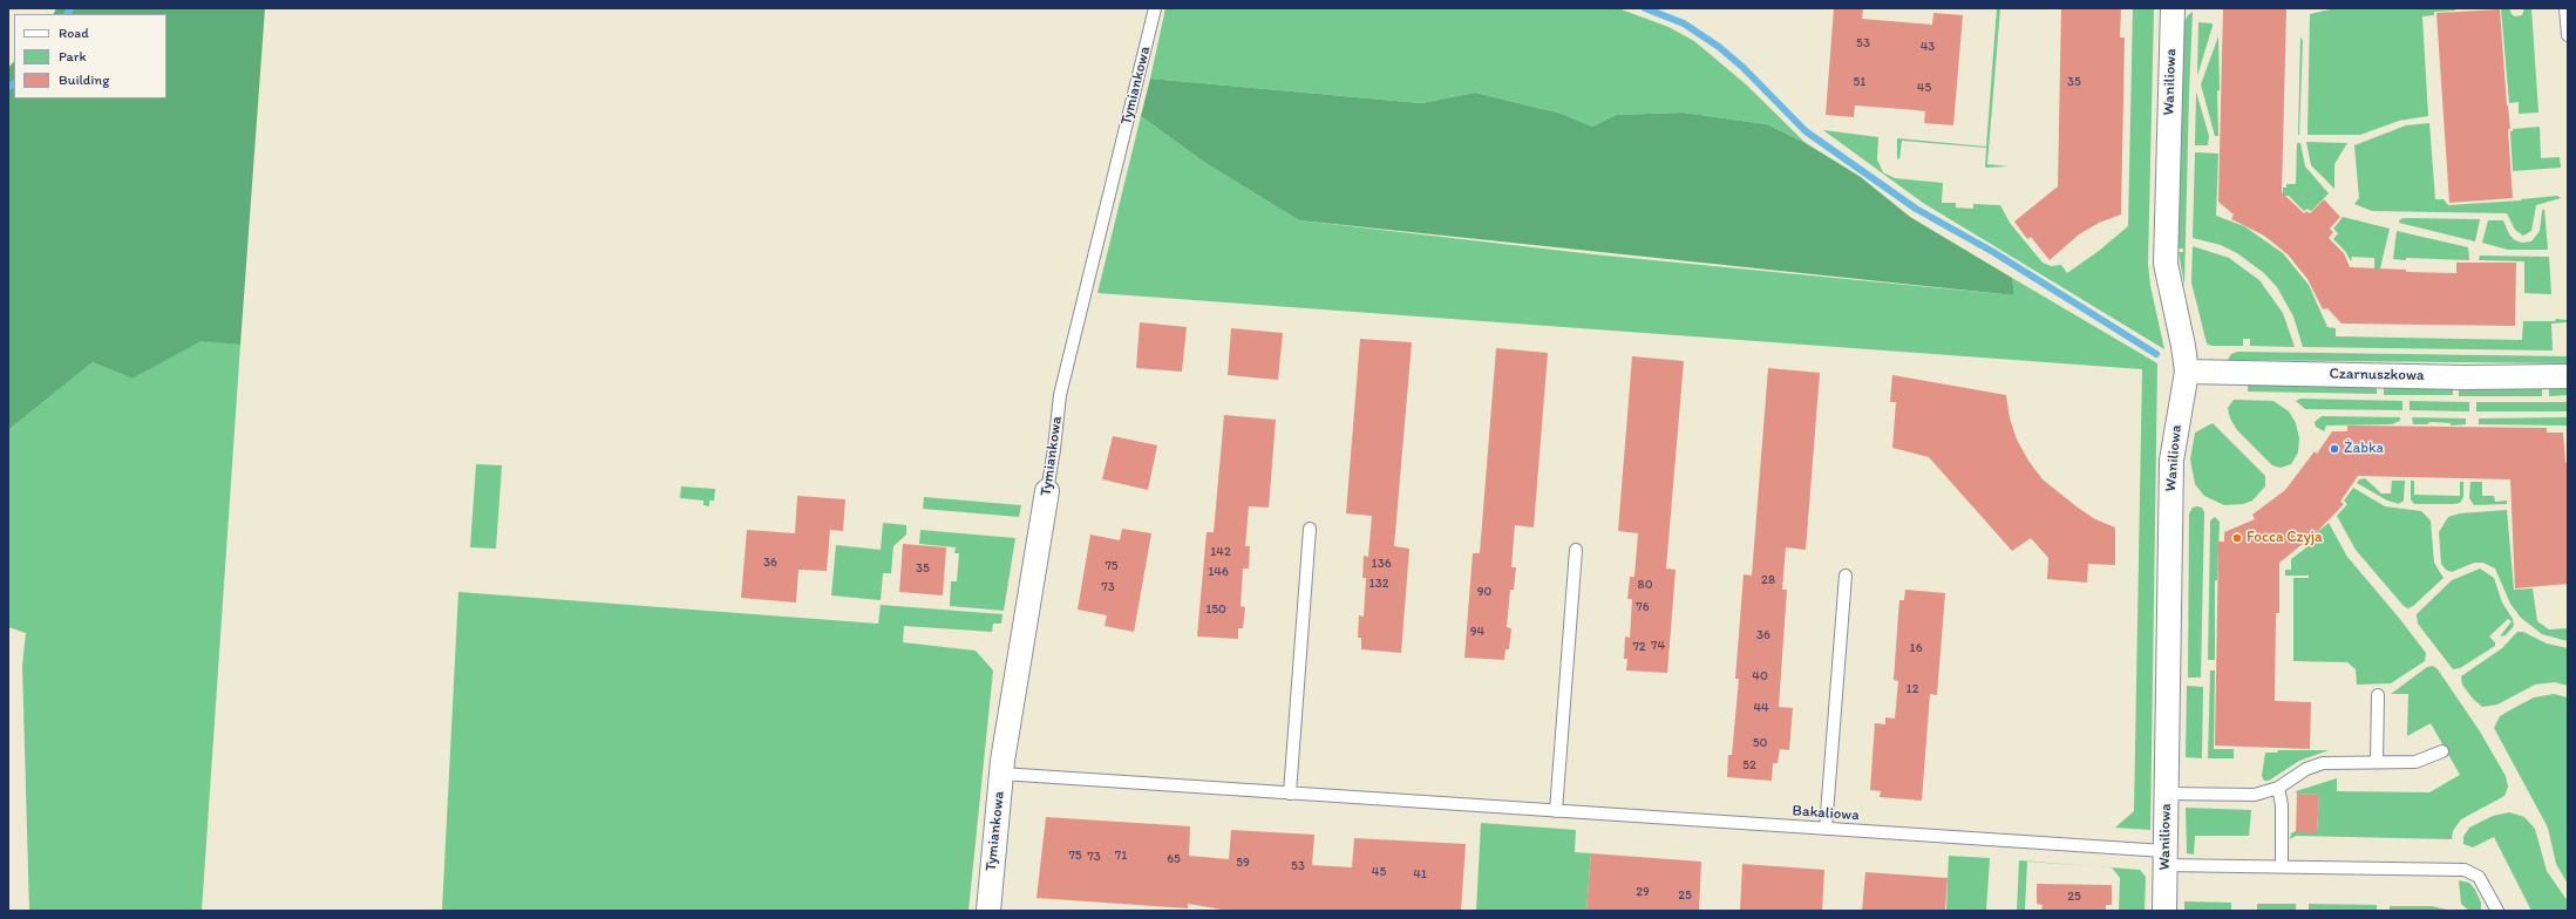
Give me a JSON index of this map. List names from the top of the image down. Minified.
{"streets":{"street":["Waniliowa","Tymiankowa","Czarnuszkowa"],"lane":["Bakaliowa"]},"crossings":[["Waniliowa","Czarnuszkowa"],["Waniliowa","Bakaliowa"],["Tymiankowa","Bakaliowa"]],"places":["Żabka","Focca Czyja"],"house_numbers":["53","43","51","35","45","142","36","136","75","35","146","28","132","80","73","90","76","150","94","36","74","72","16","40","12","44","50","52","75","71","73","65","59","53","45","41","29","25","25"],"legend":["Road","Park","Building"]}
